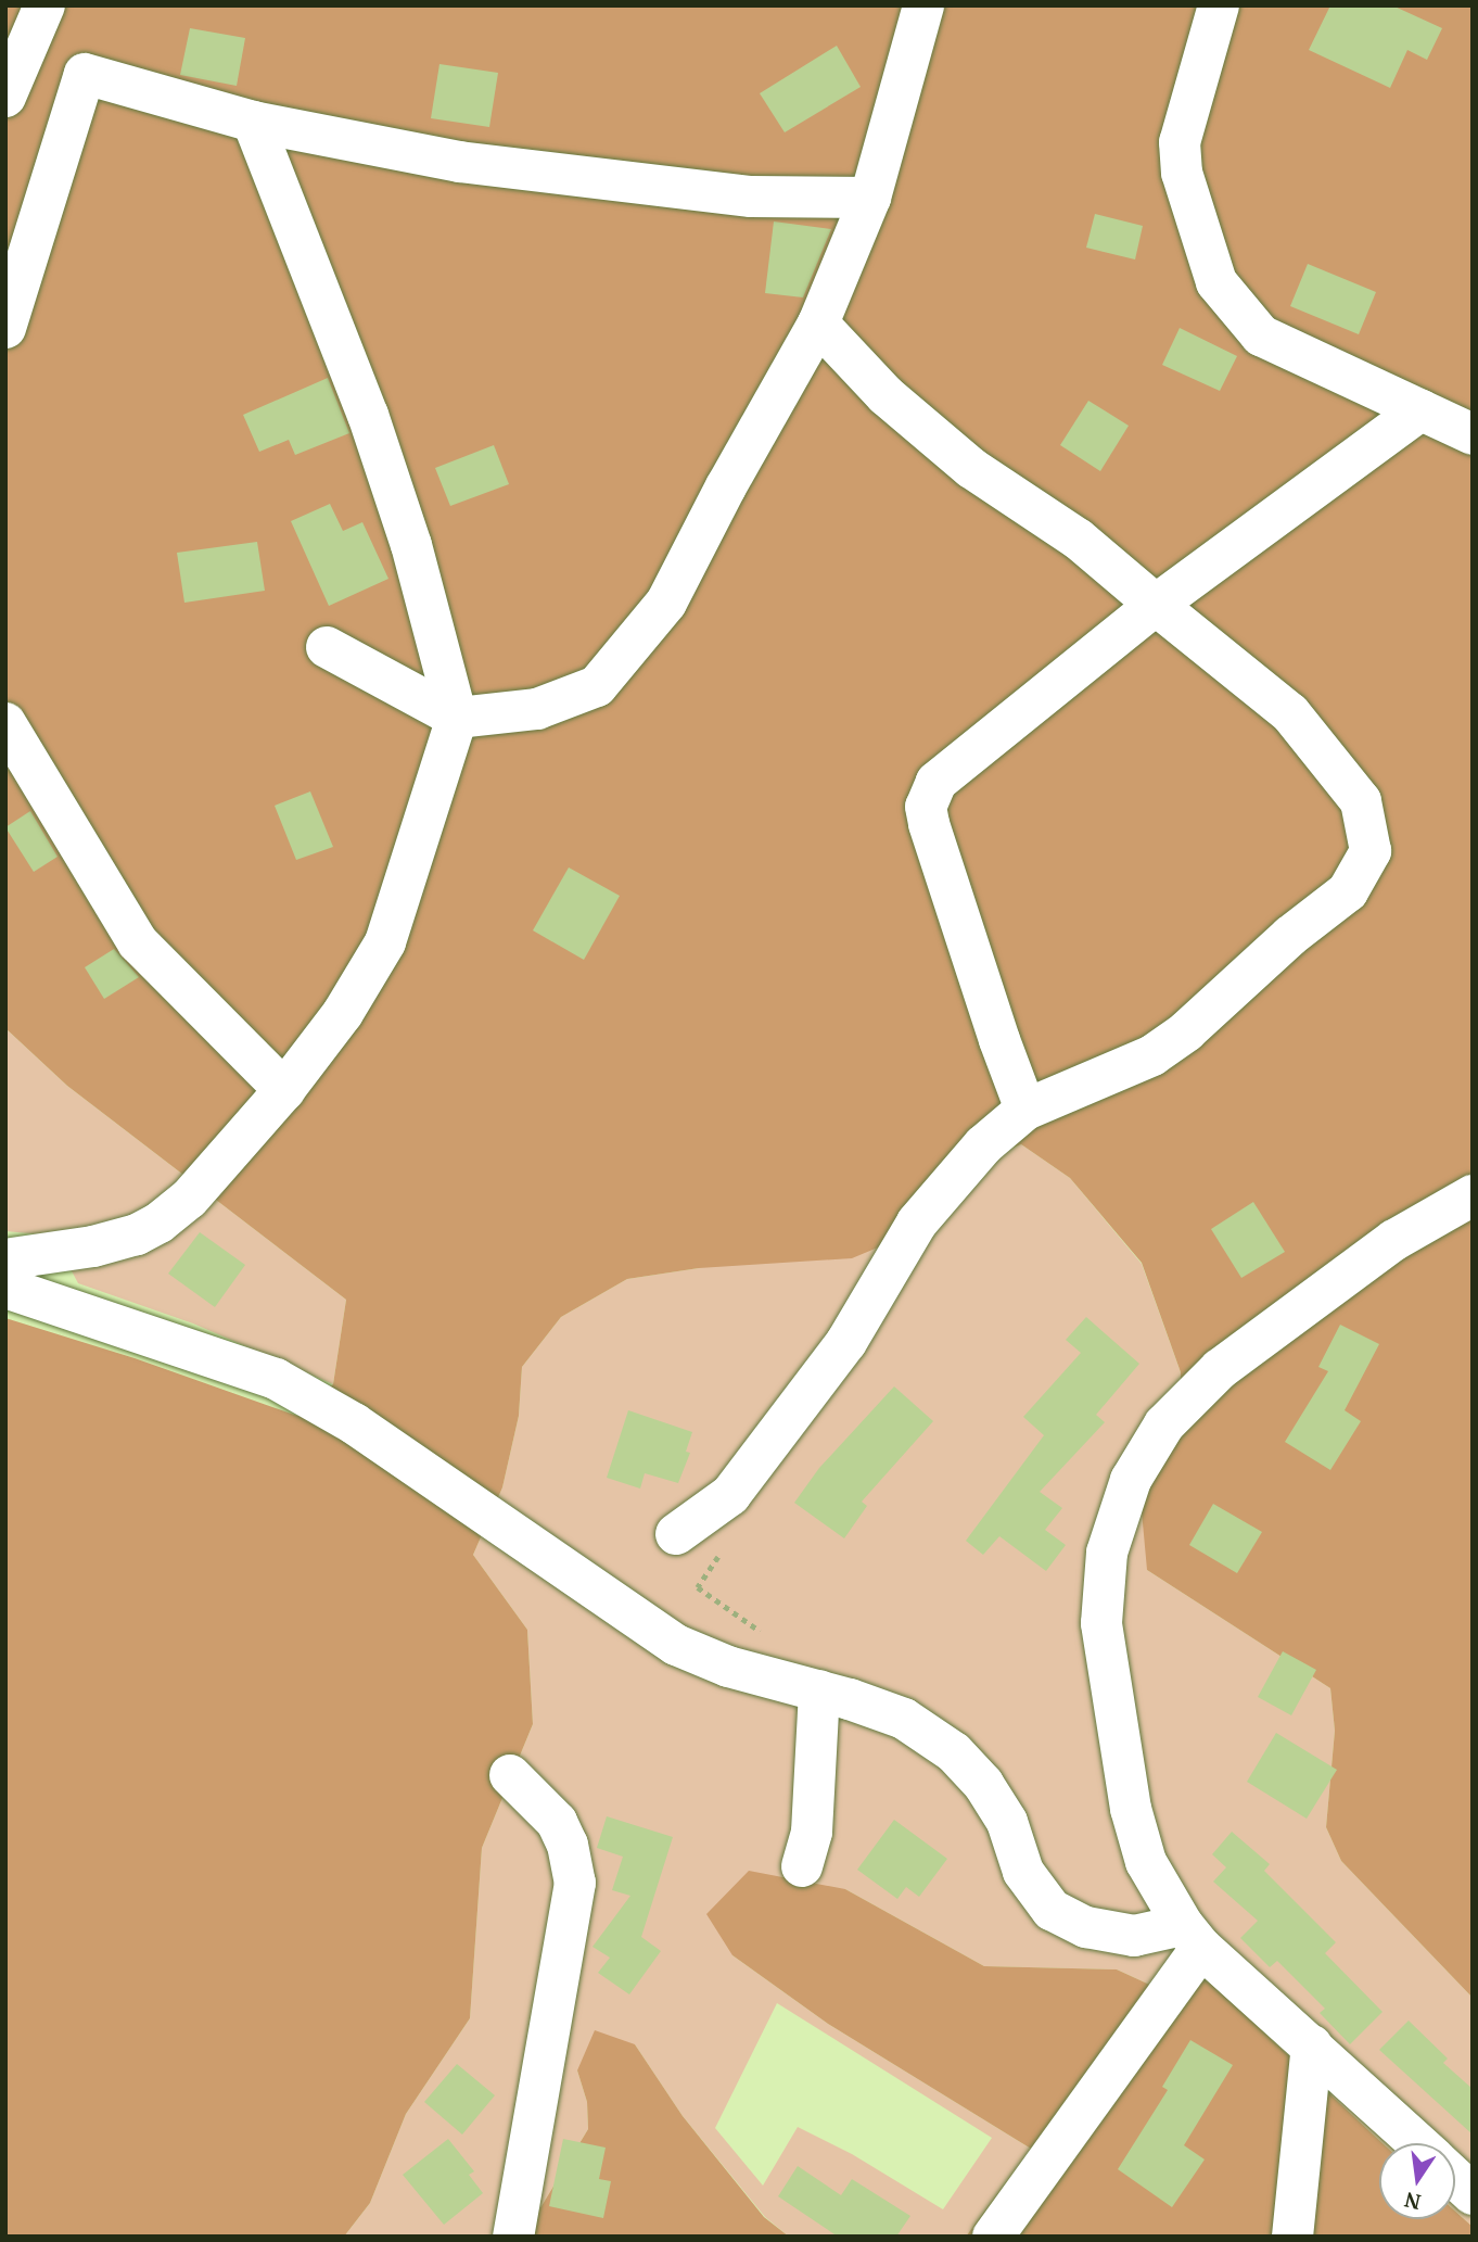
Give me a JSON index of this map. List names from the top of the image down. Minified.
{"north":"bottom"}
